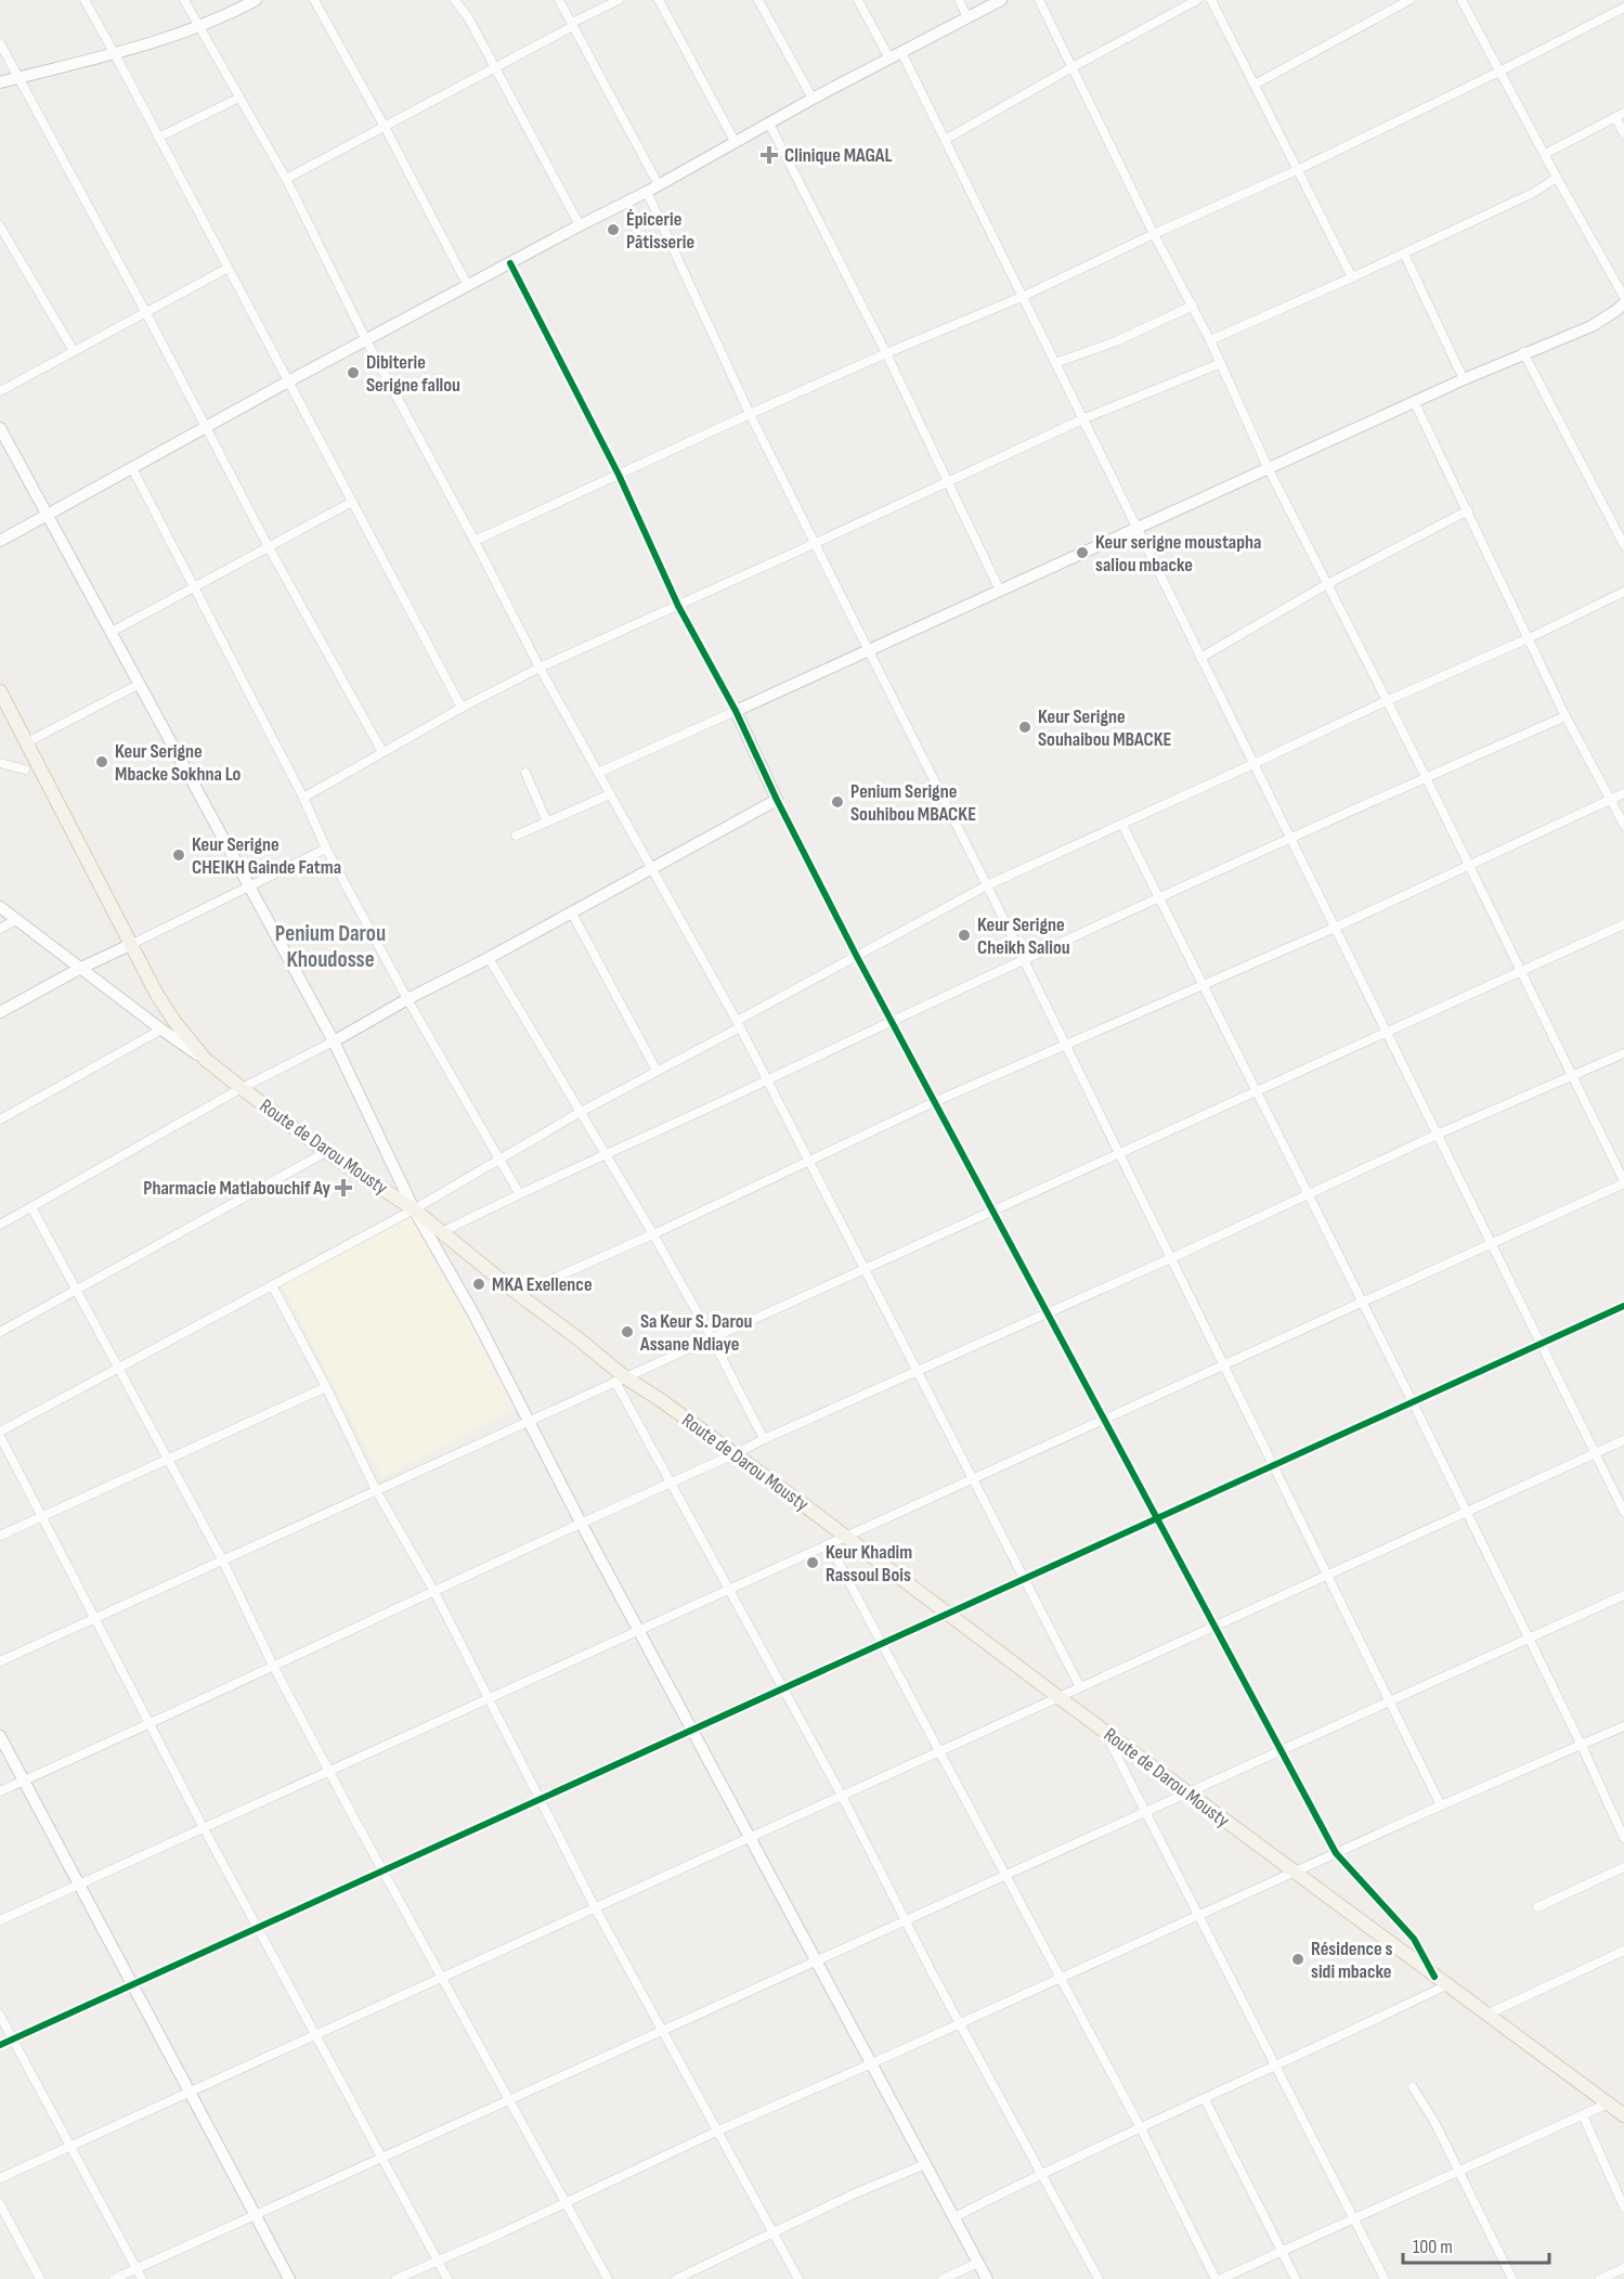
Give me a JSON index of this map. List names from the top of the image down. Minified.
{"streets":{"main road":["Route de Darou Mousty"]},"districts":["Penium Darou Khoudosse"],"places":{"health":["Clinique MAGAL","Pharmacie Matlabouchif Ay"],"other":["Épicerie Pâtisserie","Dibiterie Serigne fallou","Keur serigne moustapha saliou mbacke","Keur Serigne Souhaibou MBACKE","Keur Serigne Mbacke Sokhna Lo","Penium Serigne Souhibou MBACKE","Keur Serigne CHEIKH Gainde Fatma","Keur Serigne Cheikh Saliou","MKA Exellence","Sa Keur S. Darou Assane Ndiaye","Keur Khadim Rassoul Bois","Résidence s sidi mbacke"]},"scale_bar":"100 m"}
